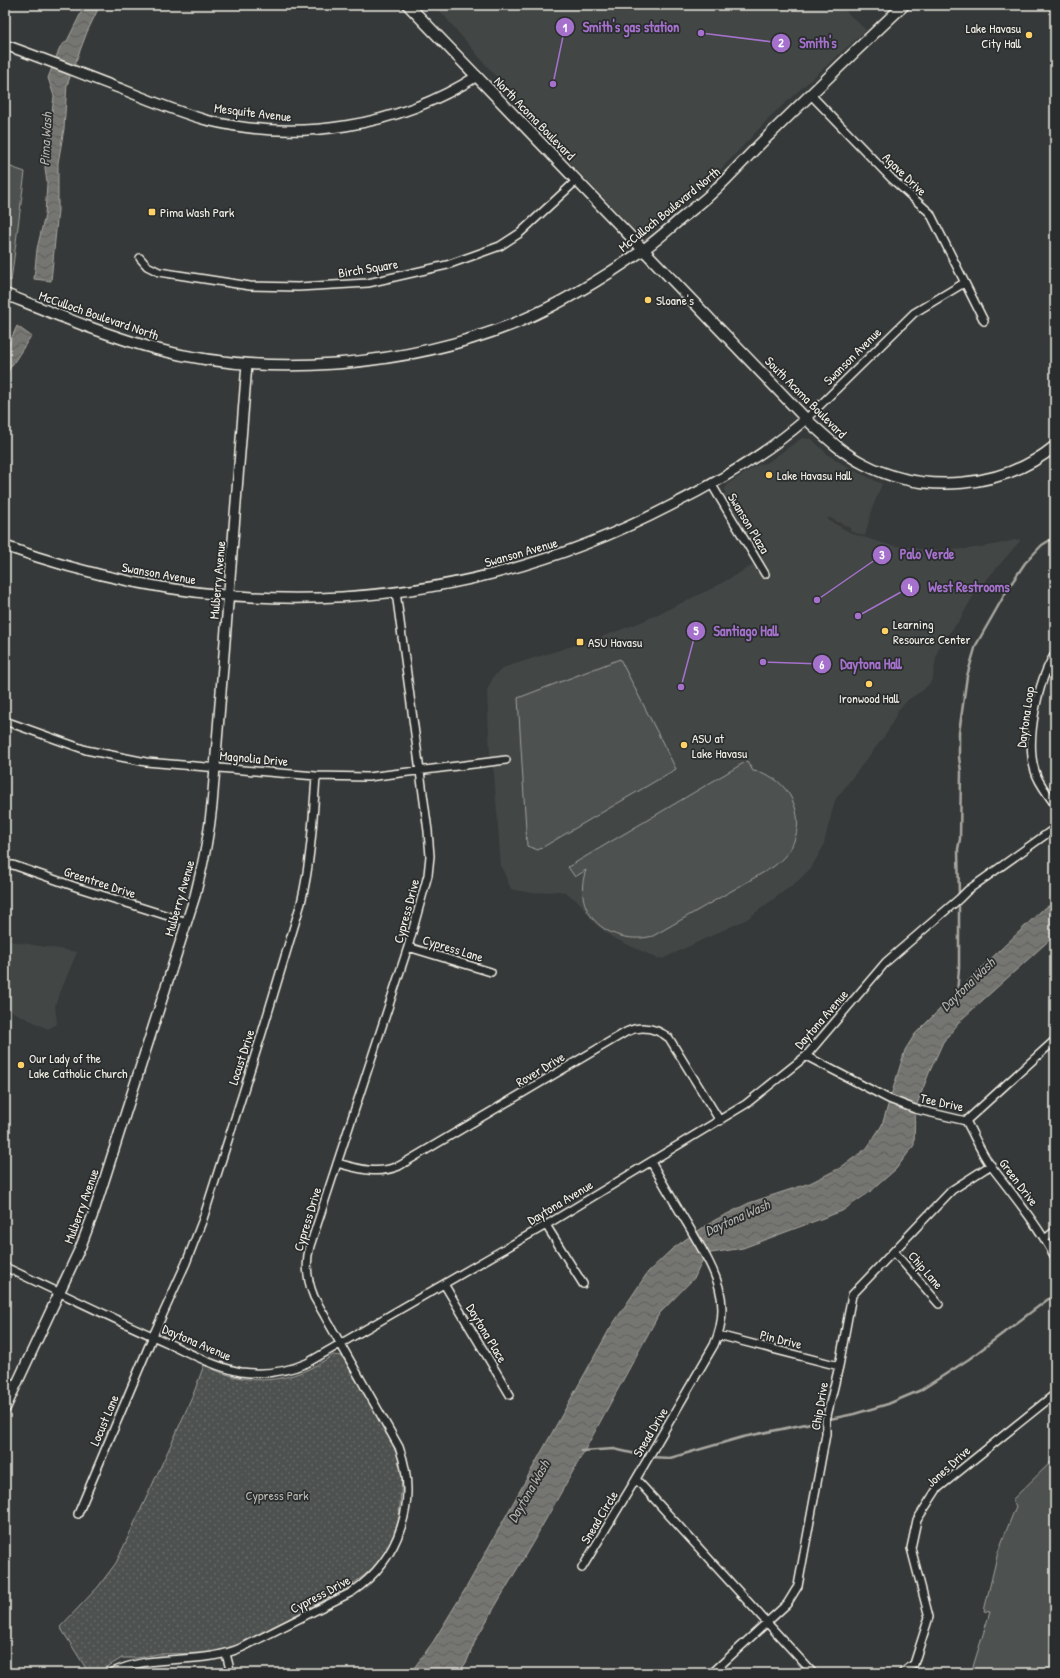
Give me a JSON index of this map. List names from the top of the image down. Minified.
{"streets":{"main road":["North Acoma Boulevard","McCulloch Boulevard North","South Acoma Boulevard"],"street":["Mesquite Avenue","Agave Drive","Birch Square","Swanson Avenue","Swanson Plaza","Mulberry Avenue","Daytona Loop","Magnolia Drive","Greentree Drive","Cypress Drive","Cypress Lane","Daytona Avenue","Locust Drive","Rover Drive","Tee Drive","Green Drive","Chip Lane","Daytona Place","Pin Drive","Chip Drive","Locust Lane","Snead Drive","Jones Drive","Snead Circle"]},"crossings":[["Mesquite Avenue","North Acoma Boulevard"],["North Acoma Boulevard","McCulloch Boulevard North"],["North Acoma Boulevard","Birch Square"],["North Acoma Boulevard","South Acoma Boulevard"],["Agave Drive","McCulloch Boulevard North"],["Agave Drive","Swanson Avenue"],["McCulloch Boulevard North","South Acoma Boulevard"],["McCulloch Boulevard North","Mulberry Avenue"],["Swanson Avenue","South Acoma Boulevard"],["Swanson Avenue","Swanson Plaza"],["Swanson Avenue","Mulberry Avenue"],["Swanson Avenue","Cypress Drive"],["Mulberry Avenue","Magnolia Drive"],["Mulberry Avenue","Greentree Drive"],["Mulberry Avenue","Daytona Avenue"],["Magnolia Drive","Cypress Drive"],["Magnolia Drive","Locust Drive"],["Cypress Drive","Cypress Lane"],["Cypress Drive","Daytona Avenue"],["Cypress Drive","Rover Drive"],["Daytona Avenue","Locust Drive"],["Daytona Avenue","Rover Drive"],["Daytona Avenue","Tee Drive"],["Daytona Avenue","Daytona Place"],["Daytona Avenue","Locust Lane"],["Daytona Avenue","Snead Drive"],["Locust Drive","Locust Lane"],["Tee Drive","Green Drive"],["Green Drive","Chip Drive"],["Chip Lane","Chip Drive"],["Pin Drive","Chip Drive"],["Pin Drive","Snead Drive"],["Snead Drive","Snead Circle"]],"water":["Pima Wash","Daytona Wash"],"parks":["Cypress Park"],"places":{"other":["Smith's","Lake Havasu City Hall","Smith's gas station","Sloane's","Lake Havasu Hall","Palo Verde","West Restrooms","Learning Resource Center","Daytona Hall","Ironwood Hall","Santiago Hall","ASU at Lake Havasu","Our Lady of the Lake Catholic Church"],"transit":["Pima Wash Park","ASU Havasu"]}}
